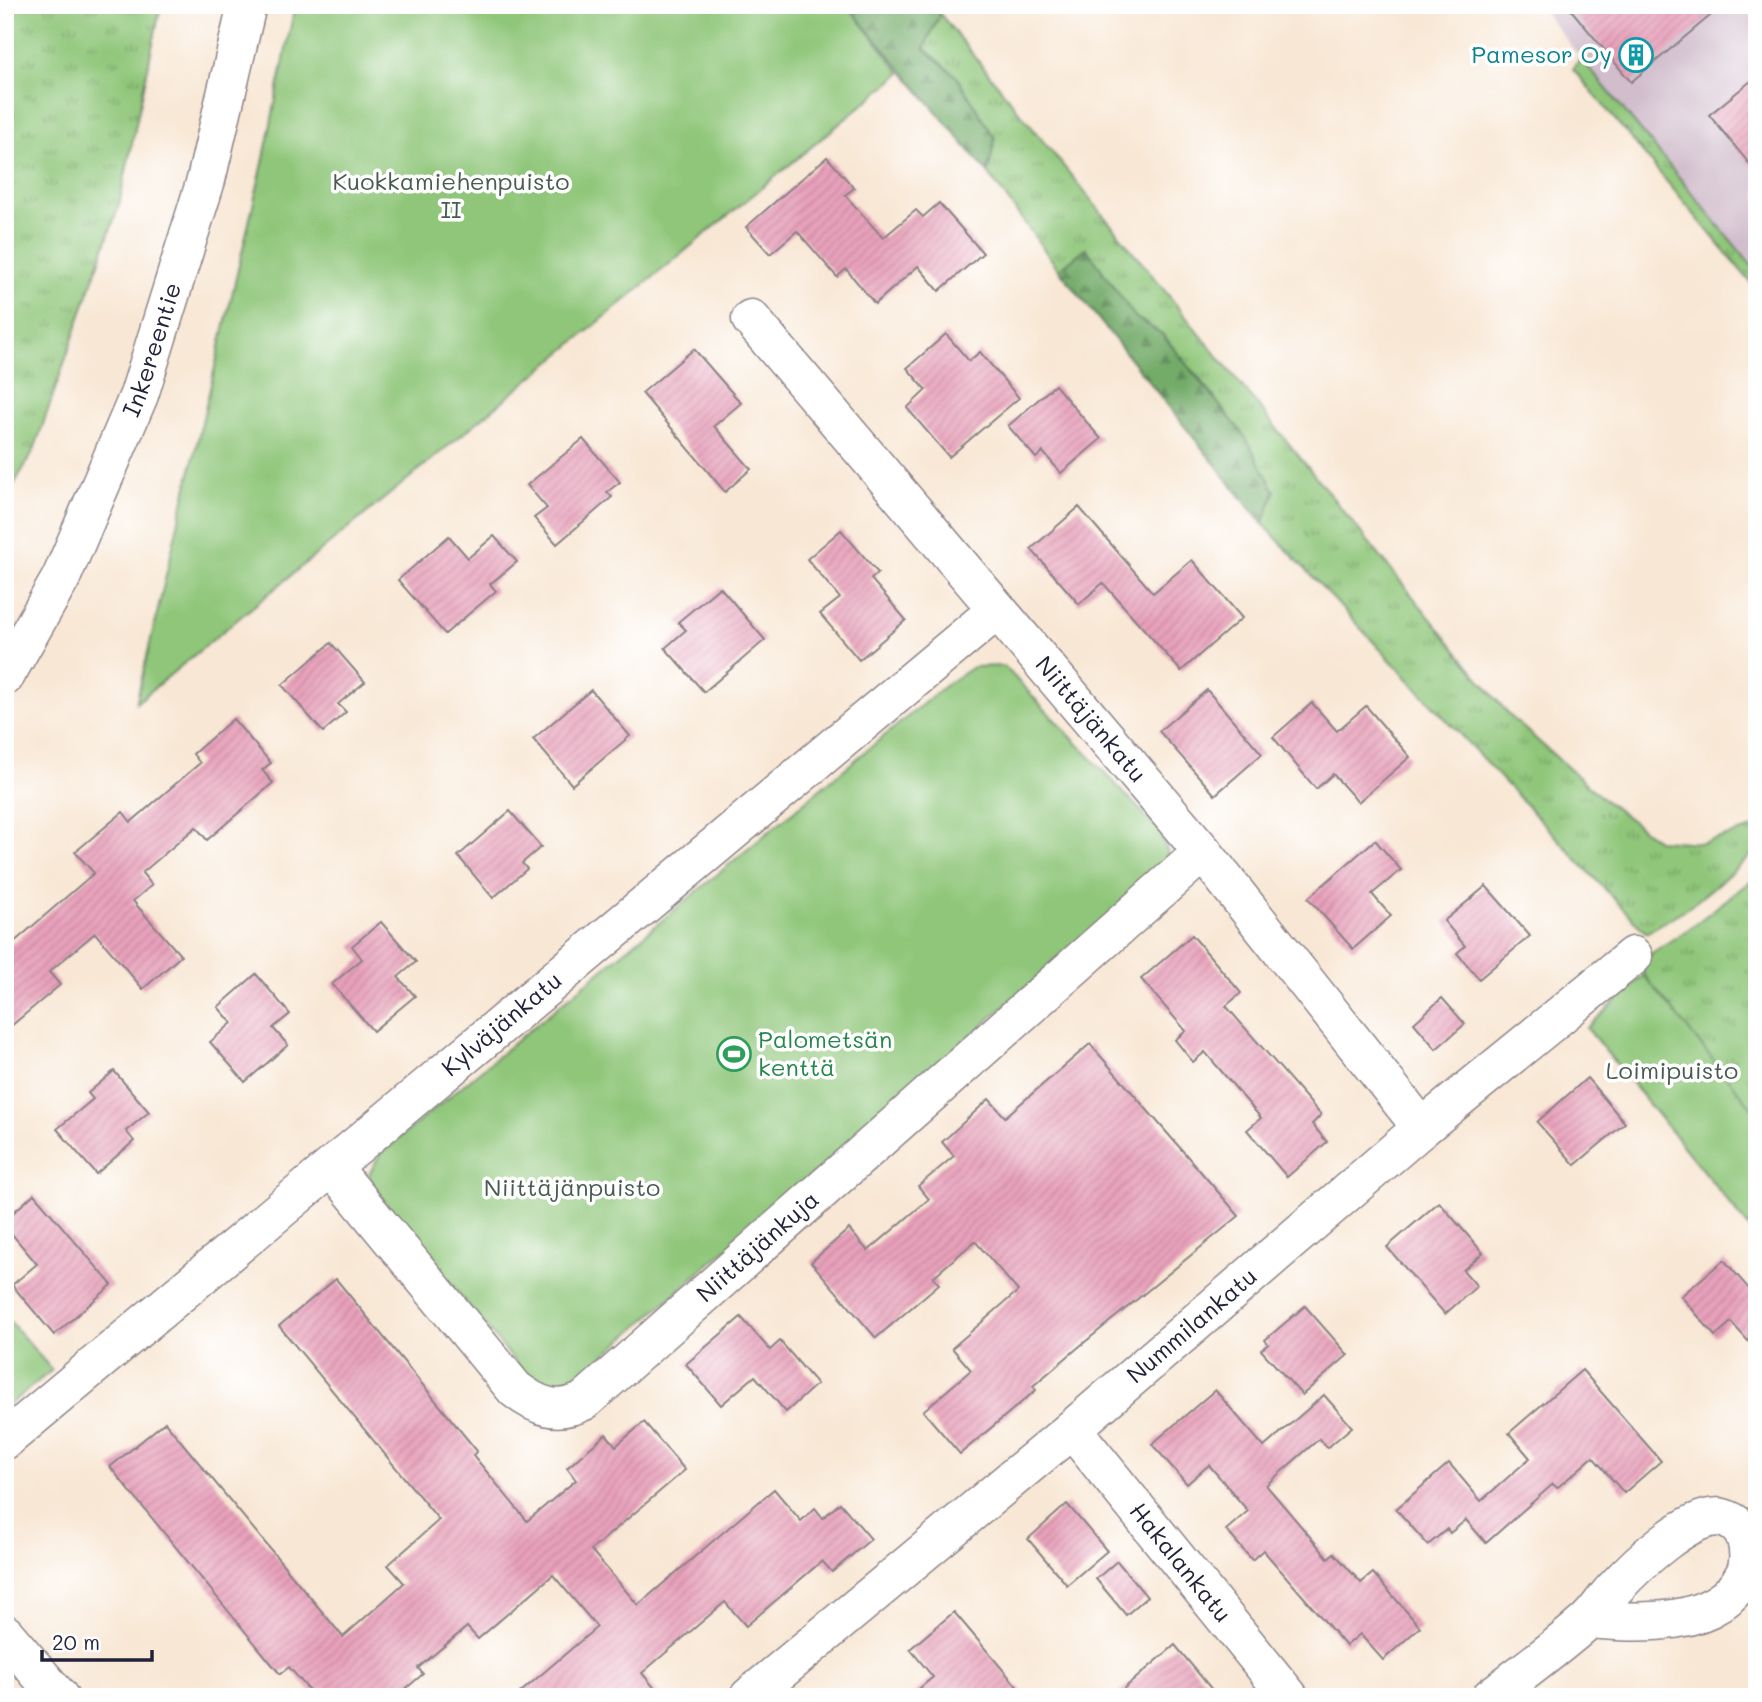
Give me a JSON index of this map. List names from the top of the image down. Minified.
{"streets":{"street":["Inkereentie","Niittäjänkatu","Kylväjänkatu","Niittäjänkuja","Nummilankatu","Hakalankatu"]},"crossings":[["Niittäjänkatu","Kylväjänkatu"],["Niittäjänkatu","Niittäjänkuja"],["Niittäjänkatu","Nummilankatu"],["Kylväjänkatu","Niittäjänkuja"],["Nummilankatu","Hakalankatu"]],"parks":["Kuokkamiehenpuisto II","Loimipuisto","Niittäjänpuisto"],"places":{"building":["Pamesor Oy"],"sports":["Palometsän kenttä"]},"scale_bar":"20 m"}
